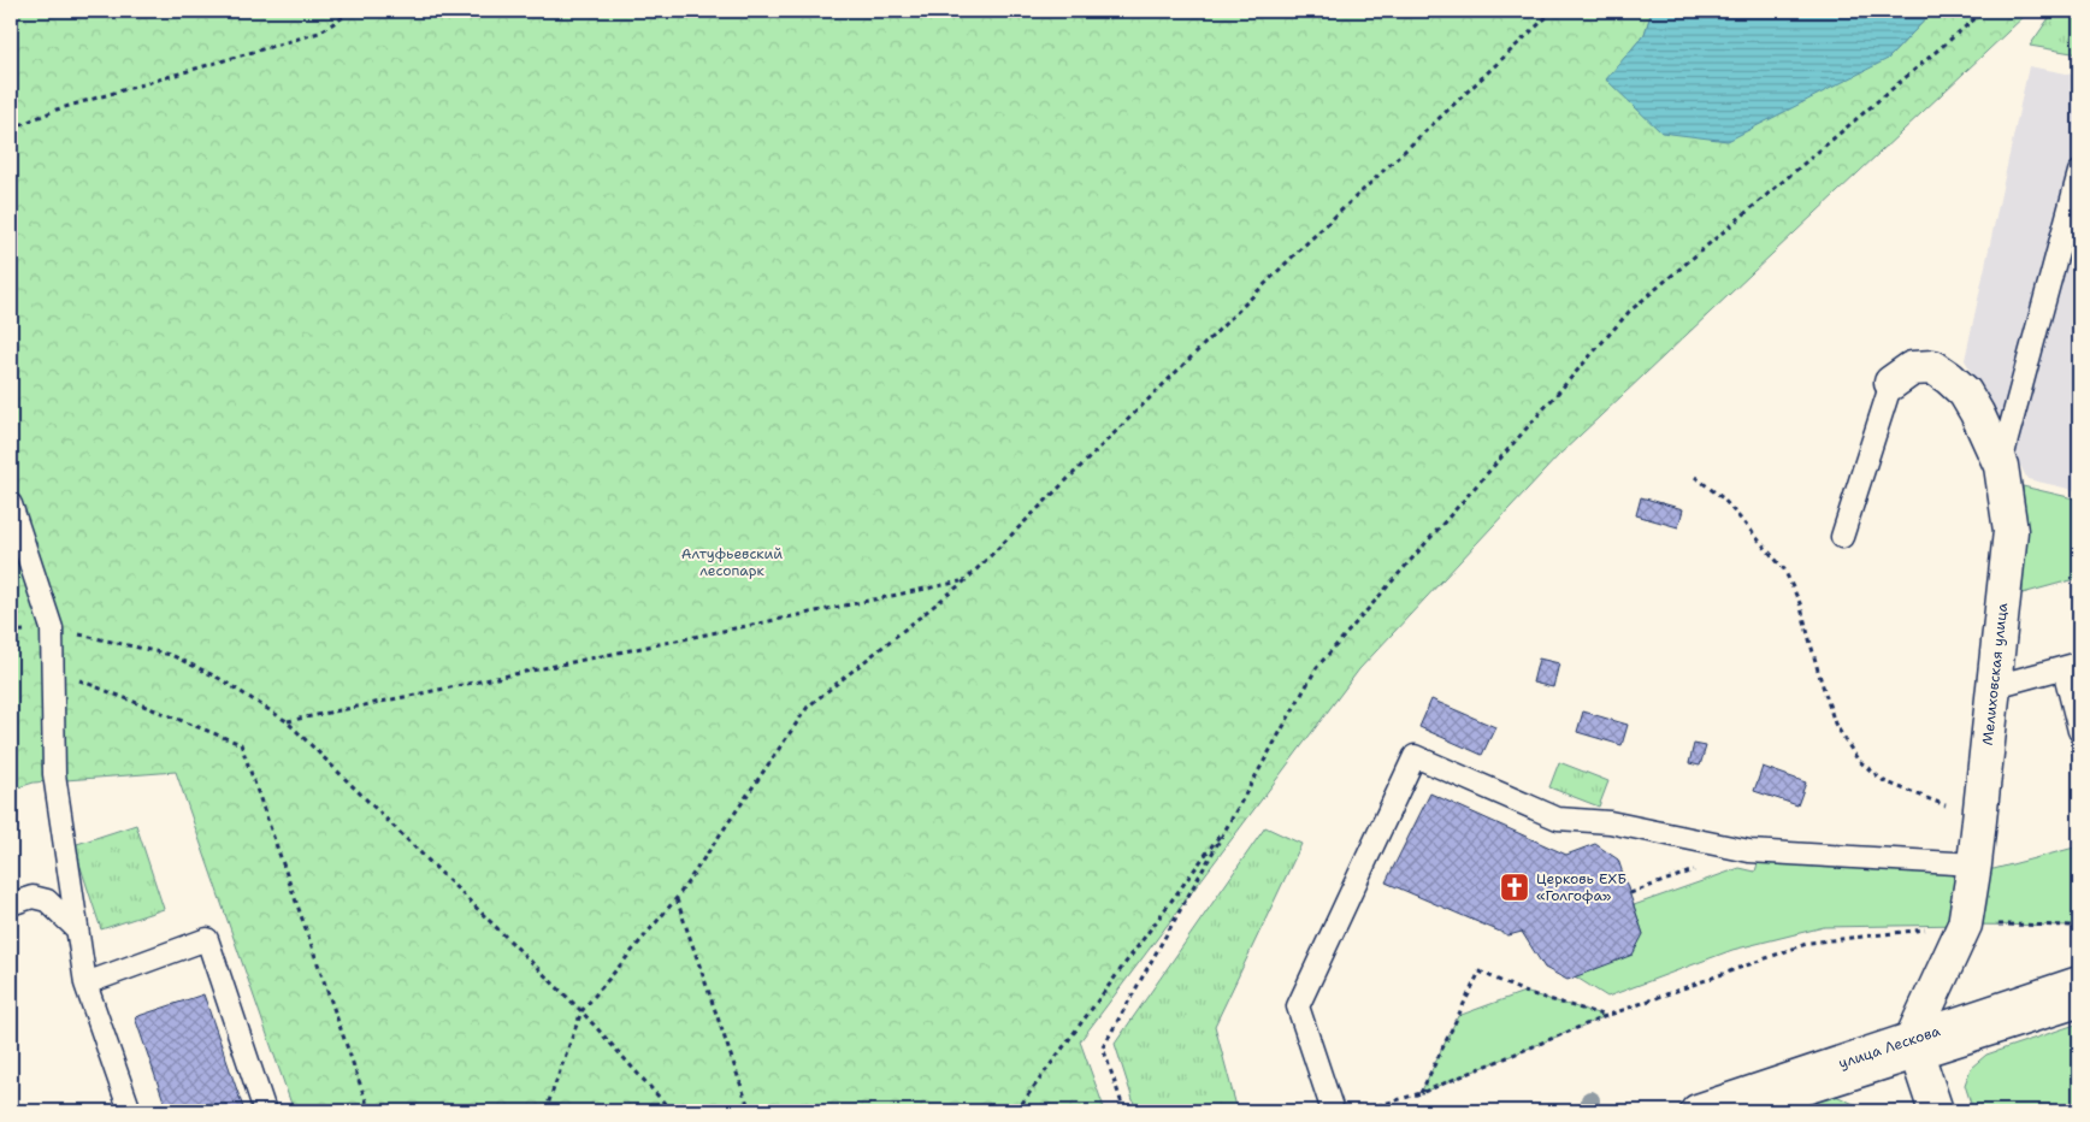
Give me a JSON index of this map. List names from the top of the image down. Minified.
{"streets":{"street":["Мелиховская улица","улица Лескова"]},"crossings":[["Мелиховская улица","улица Лескова"]],"parks":["Алтуфьевский лесопарк"],"places":{"church":["Церковь ЕХБ «Голгофа»"]}}
